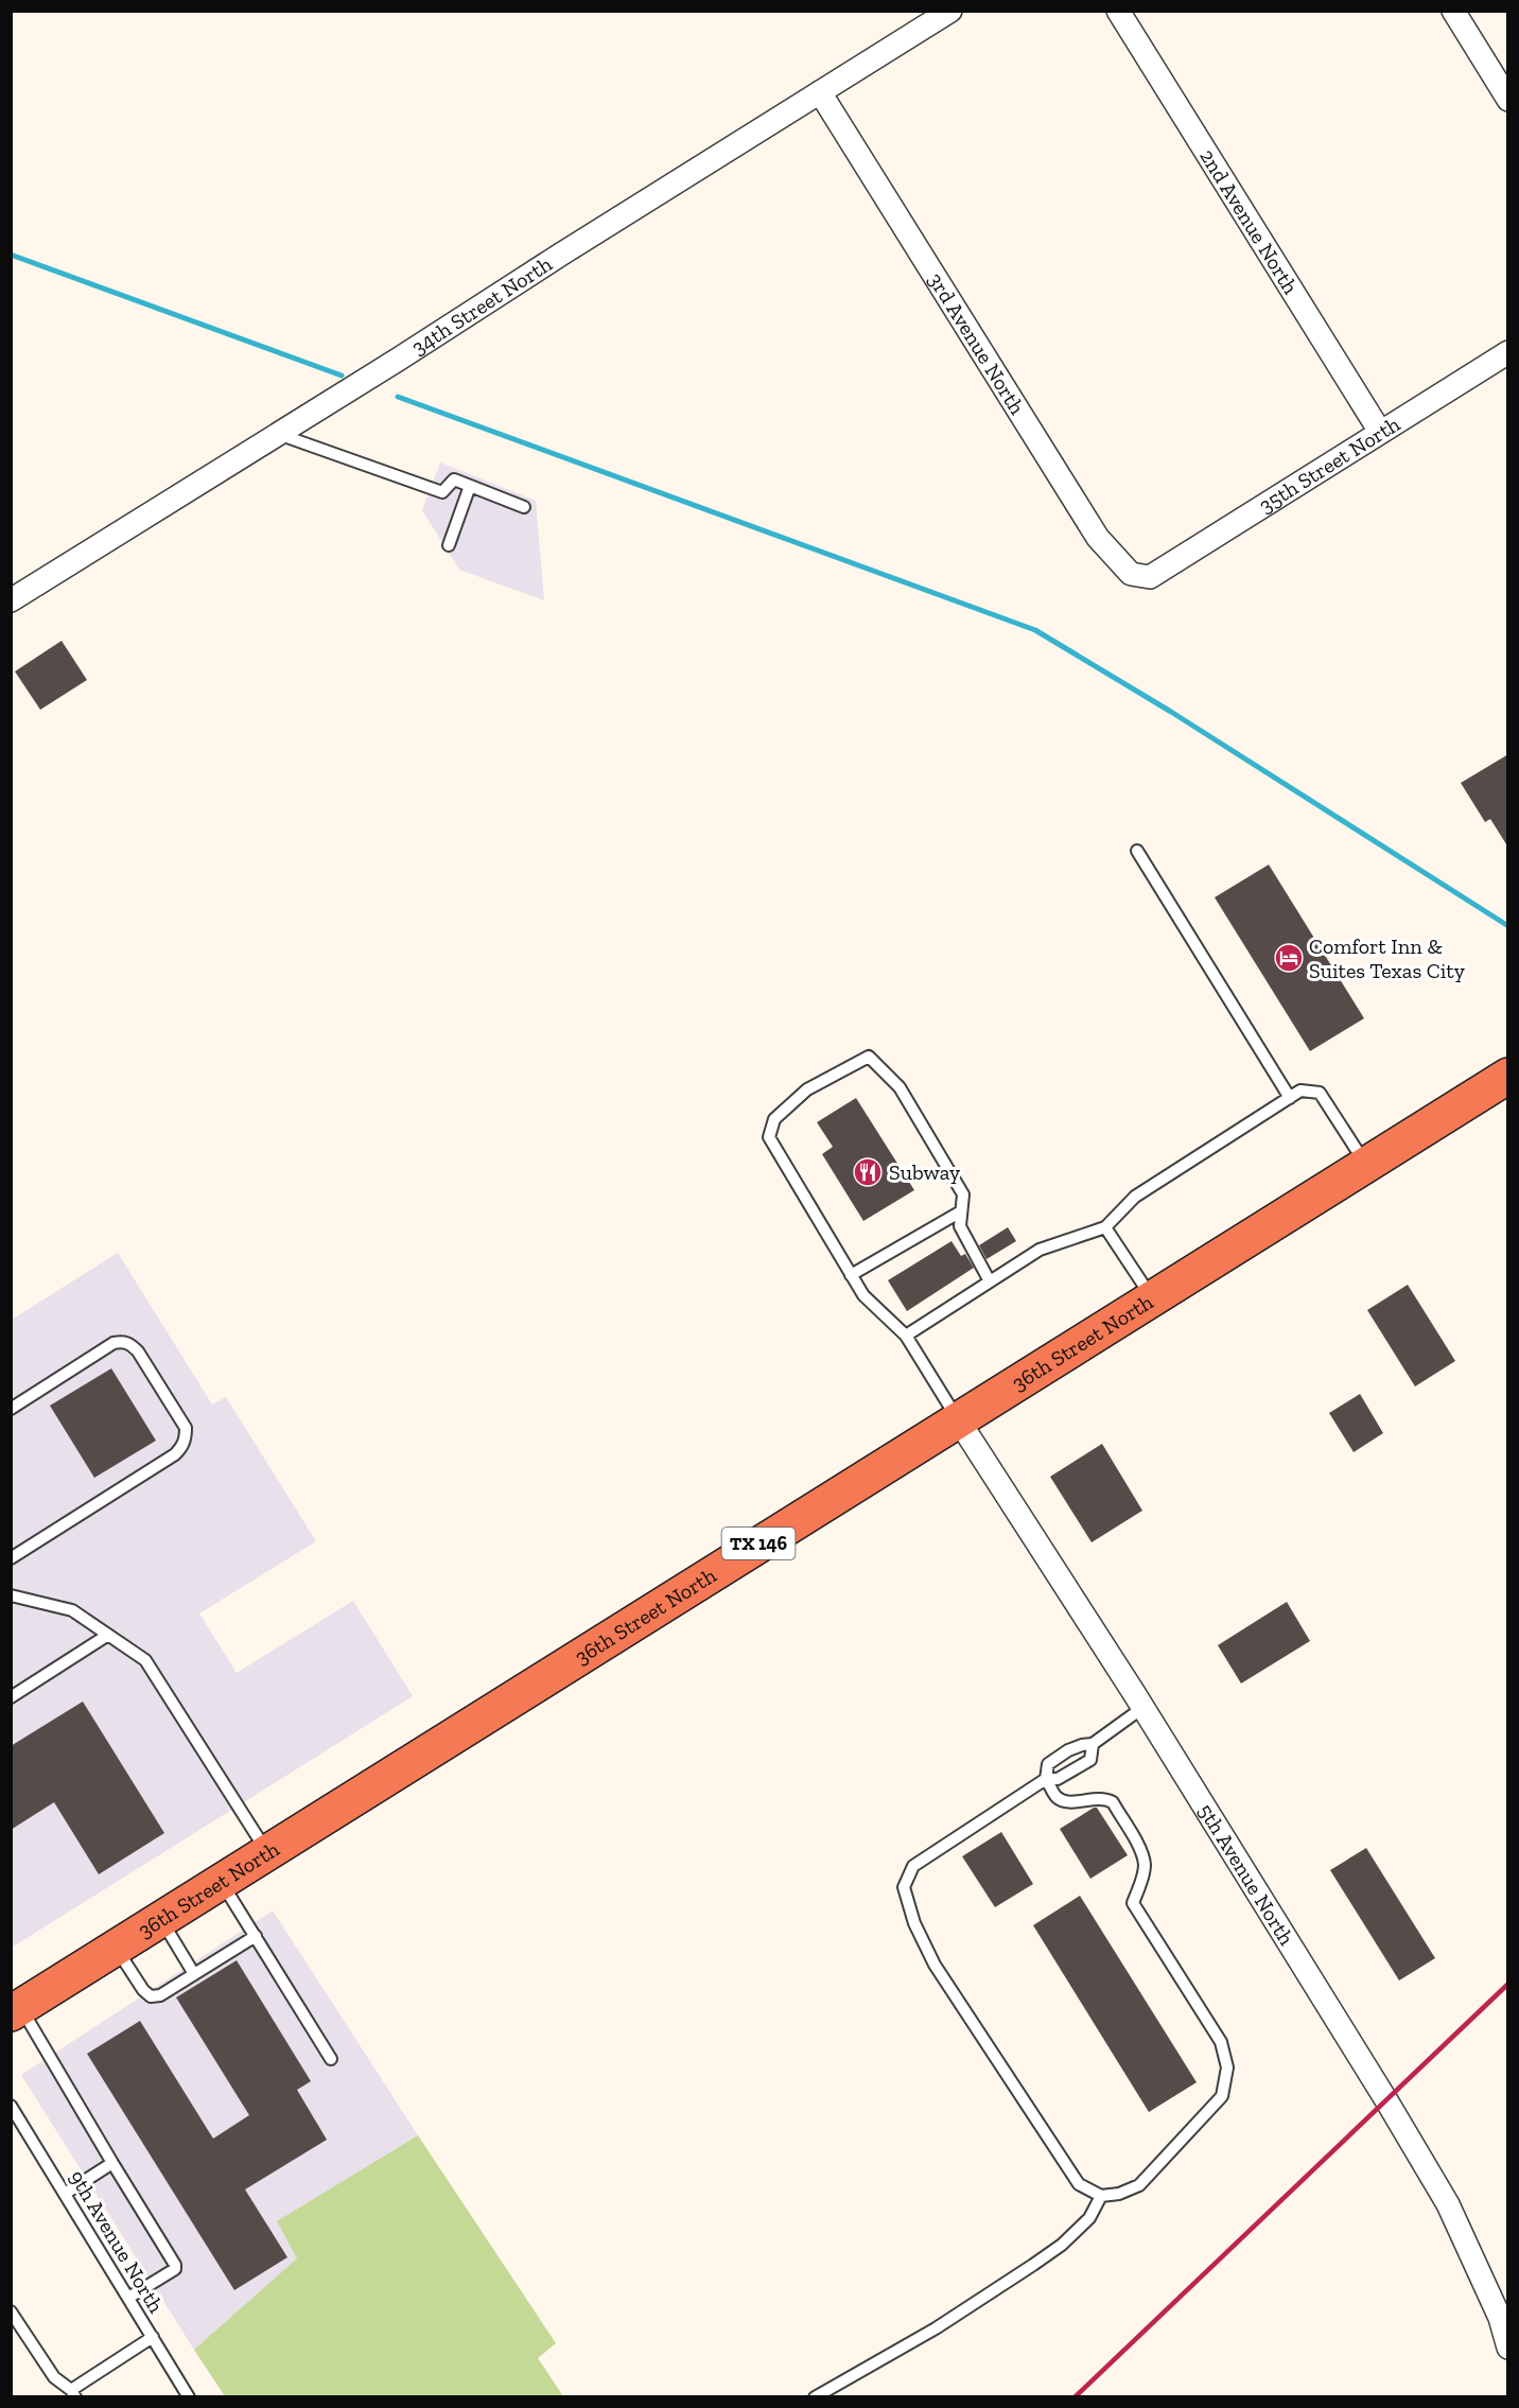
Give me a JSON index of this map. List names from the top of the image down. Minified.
{"streets":{"highway":["36th Street North","TX 146"],"street":["2nd Avenue North","34th Street North","3rd Avenue North","35th Street North","5th Avenue North"],"lane":["9th Avenue North"]},"crossings":[["2nd Avenue North","35th Street North"],["34th Street North","3rd Avenue North"],["3rd Avenue North","35th Street North"],["36th Street North","5th Avenue North"]],"places":{"hotel":["Comfort Inn & Suites Texas City"],"restaurant":["Subway"]}}
